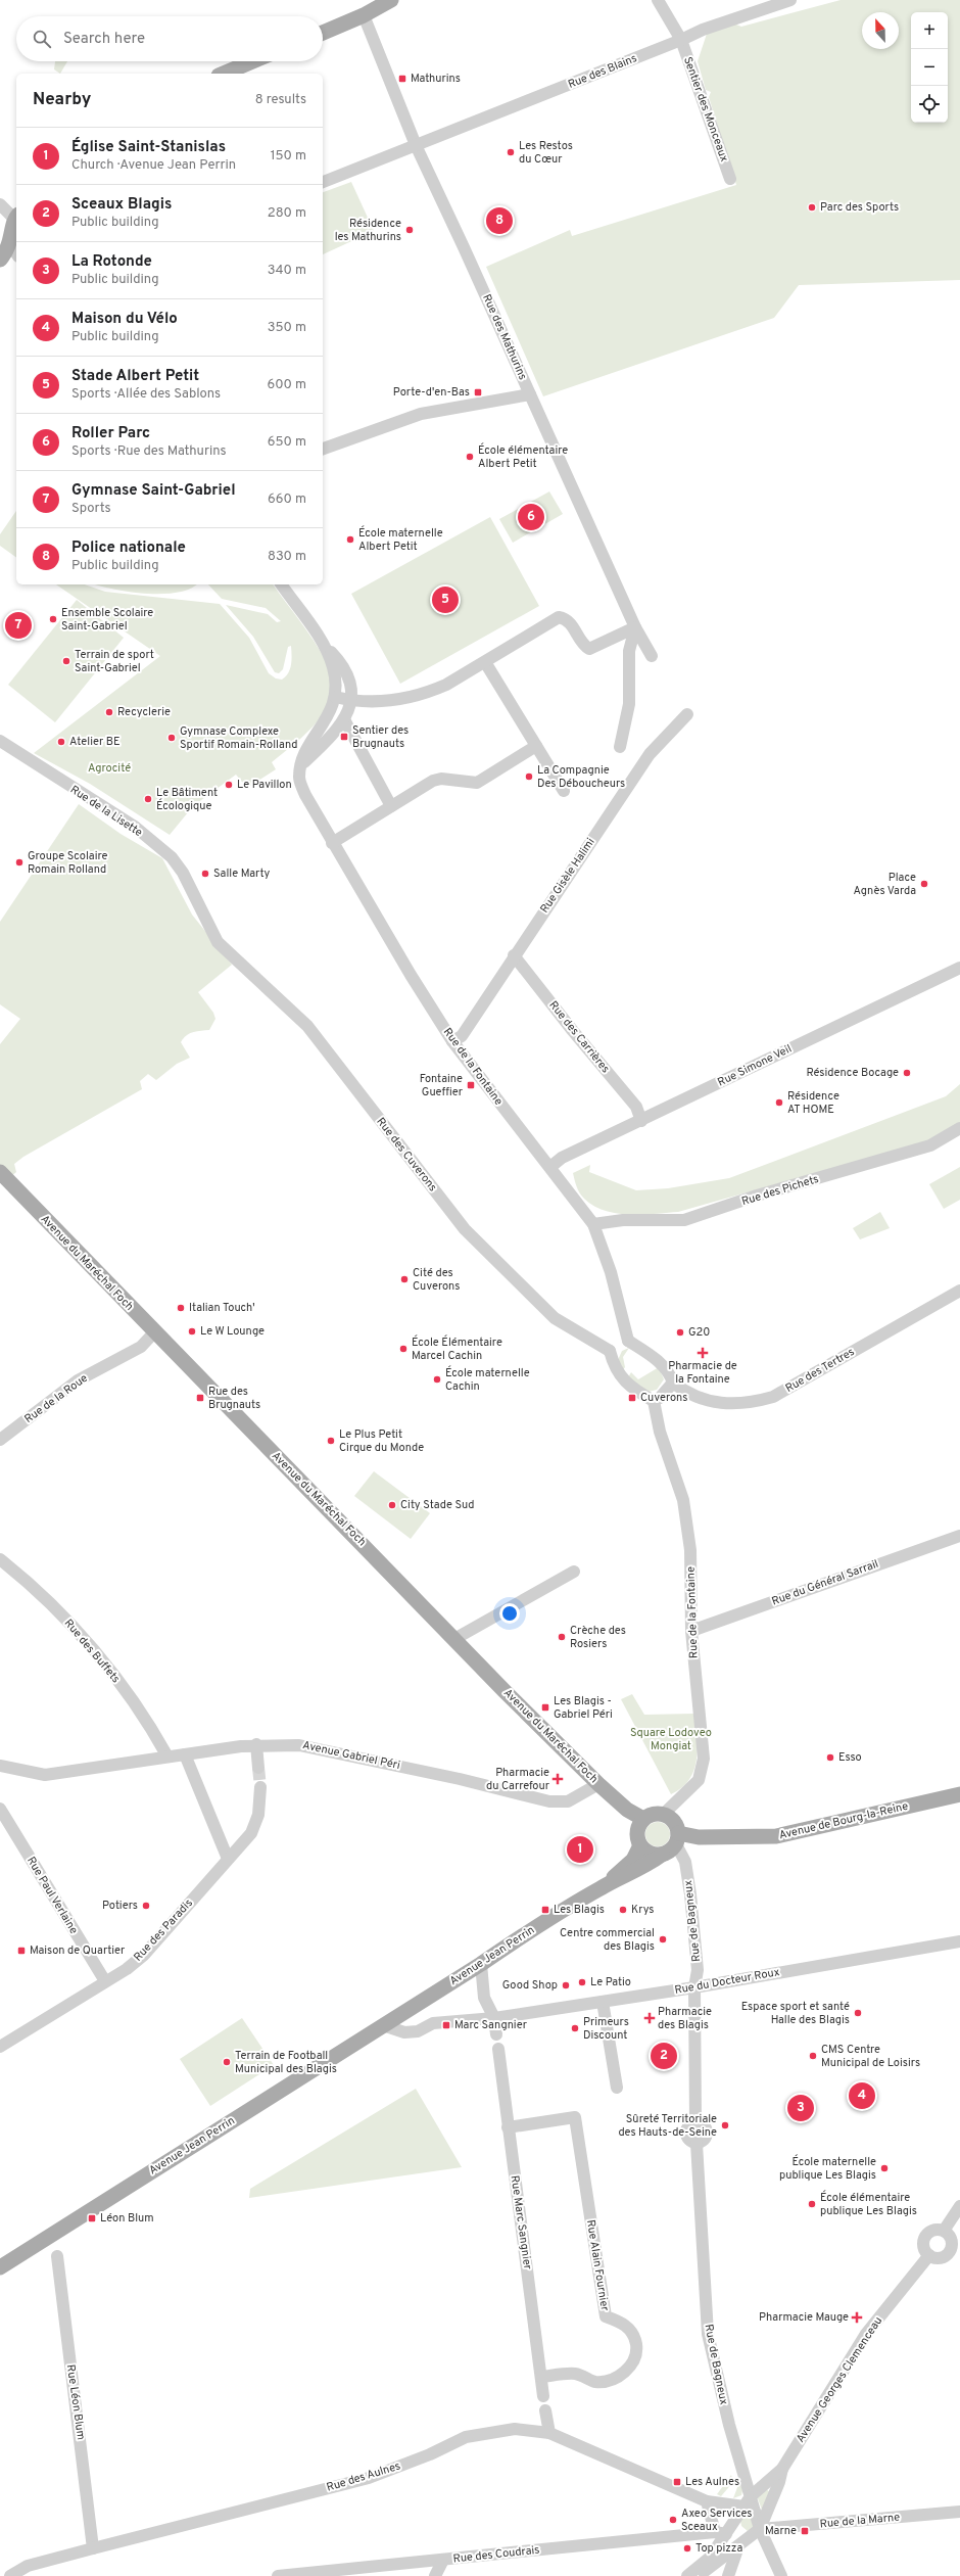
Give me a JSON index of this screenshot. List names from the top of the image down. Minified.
{"streets":{"main road":["Avenue du Maréchal Foch","Avenue de Bourg-la-Reine","Avenue Jean Perrin"],"street":["Rue des Blains","Sentier des Monceaux","Rue des Mathurins","Rue de la Lisette","Rue Gisèle Halimi","Rue des Carrières","Rue Simone Veil","Rue de la Fontaine","Rue des Cuverons","Rue des Pichets","Rue des Tertres","Rue de la Roue","Rue du Général Sarrail","Rue des Buffets","Avenue Gabriel Péri","Rue Paul Verlaine","Rue de Bagneux","Rue des Paradis","Rue du Docteur Roux","Rue Marc Sangnier","Rue Alain Fournier","Avenue Georges Clemenceau","Rue Léon Blum","Rue des Aulnes","Rue de la Marne","Rue des Coudrais"]},"crossings":[["Rue des Blains","Sentier des Monceaux"],["Rue des Blains","Rue des Mathurins"],["Rue de la Lisette","Rue des Cuverons"],["Rue Gisèle Halimi","Rue des Carrières"],["Rue Gisèle Halimi","Rue de la Fontaine"],["Rue des Carrières","Rue Simone Veil"],["Rue Simone Veil","Rue de la Fontaine"],["Rue de la Fontaine","Rue des Pichets"],["Rue de la Fontaine","Avenue du Maréchal Foch"],["Rue de la Fontaine","Rue des Tertres"],["Rue de la Fontaine","Rue du Général Sarrail"],["Rue de la Fontaine","Avenue de Bourg-la-Reine"],["Rue de la Fontaine","Rue de Bagneux"],["Rue de la Fontaine","Avenue Jean Perrin"],["Avenue du Maréchal Foch","Rue de la Roue"],["Avenue du Maréchal Foch","Avenue Gabriel Péri"],["Avenue du Maréchal Foch","Avenue de Bourg-la-Reine"],["Avenue du Maréchal Foch","Rue de Bagneux"],["Avenue du Maréchal Foch","Avenue Jean Perrin"],["Rue des Buffets","Avenue Gabriel Péri"],["Avenue de Bourg-la-Reine","Rue de Bagneux"],["Avenue de Bourg-la-Reine","Avenue Jean Perrin"],["Rue Paul Verlaine","Rue des Paradis"],["Rue de Bagneux","Avenue Jean Perrin"],["Rue de Bagneux","Rue du Docteur Roux"],["Rue de Bagneux","Avenue Georges Clemenceau"],["Rue Marc Sangnier","Rue Alain Fournier"],["Avenue Georges Clemenceau","Rue des Aulnes"],["Avenue Georges Clemenceau","Rue de la Marne"],["Avenue Georges Clemenceau","Rue des Coudrais"],["Rue Léon Blum","Rue des Aulnes"]],"parks":["Agrocité","Square Lodoveo Mongiat"],"places":{"transit":["Mathurins","Porte-d'en-Bas","Sentier des Brugnauts","Fontaine Gueffier","Rue des Brugnauts","Cuverons","Les Blagis - Gabriel Péri","Les Blagis","Maison de Quartier","Marc Sangnier","Léon Blum","Les Aulnes","Marne"],"other":["Les Restos du Cœur","Parc des Sports","Résidence les Mathurins","École élémentaire Albert Petit","École maternelle Albert Petit","Ensemble Scolaire Saint-Gabriel","Terrain de sport Saint-Gabriel","Recyclerie","Gymnase Complexe Sportif Romain-Rolland","Atelier BE","La Compagnie Des Déboucheurs","Le Pavillon","Le Bâtiment Écologique","Groupe Scolaire Romain Rolland","Salle Marty","Place Agnès Varda","Résidence Bocage","Résidence AT HOME","Cité des Cuverons","Italian Touch'","Le W Lounge","G20","École Élémentaire Marcel Cachin","École maternelle Cachin","Le Plus Petit Cirque du Monde","City Stade Sud","Crèche des Rosiers","Esso","Potiers","Krys","Centre commercial des Blagis","Le Patio","Good Shop","Espace sport et santé Halle des Blagis","Primeurs Discount","CMS Centre Municipal de Loisirs","Terrain de Football Municipal des Blagis","Sûreté Territoriale des Hauts-de-Seine","École maternelle publique Les Blagis","École élémentaire publique Les Blagis","Axeo Services Sceaux","Top pizza"],"health":["Pharmacie de la Fontaine","Pharmacie du Carrefour","Pharmacie des Blagis","Pharmacie Mauge"]},"north":"top","page":{"map_buttons":["+","−"],"search":"Search here","heading":["Nearby","8 results"],"list":[{"mark":"1","name":"Église Saint-Stanislas","note":"Church · Avenue Jean Perrin","value":"150 m"},{"mark":"2","name":"Sceaux Blagis","note":"Public building","value":"280 m"},{"mark":"3","name":"La Rotonde","note":"Public building","value":"340 m"},{"mark":"4","name":"Maison du Vélo","note":"Public building","value":"350 m"},{"mark":"5","name":"Stade Albert Petit","note":"Sports · Allée des Sablons","value":"600 m"},{"mark":"6","name":"Roller Parc","note":"Sports · Rue des Mathurins","value":"650 m"},{"mark":"7","name":"Gymnase Saint-Gabriel","note":"Sports","value":"660 m"},{"mark":"8","name":"Police nationale","note":"Public building","value":"830 m"}],"pins":["8","6","5","7","1","2","4","3"]}}
